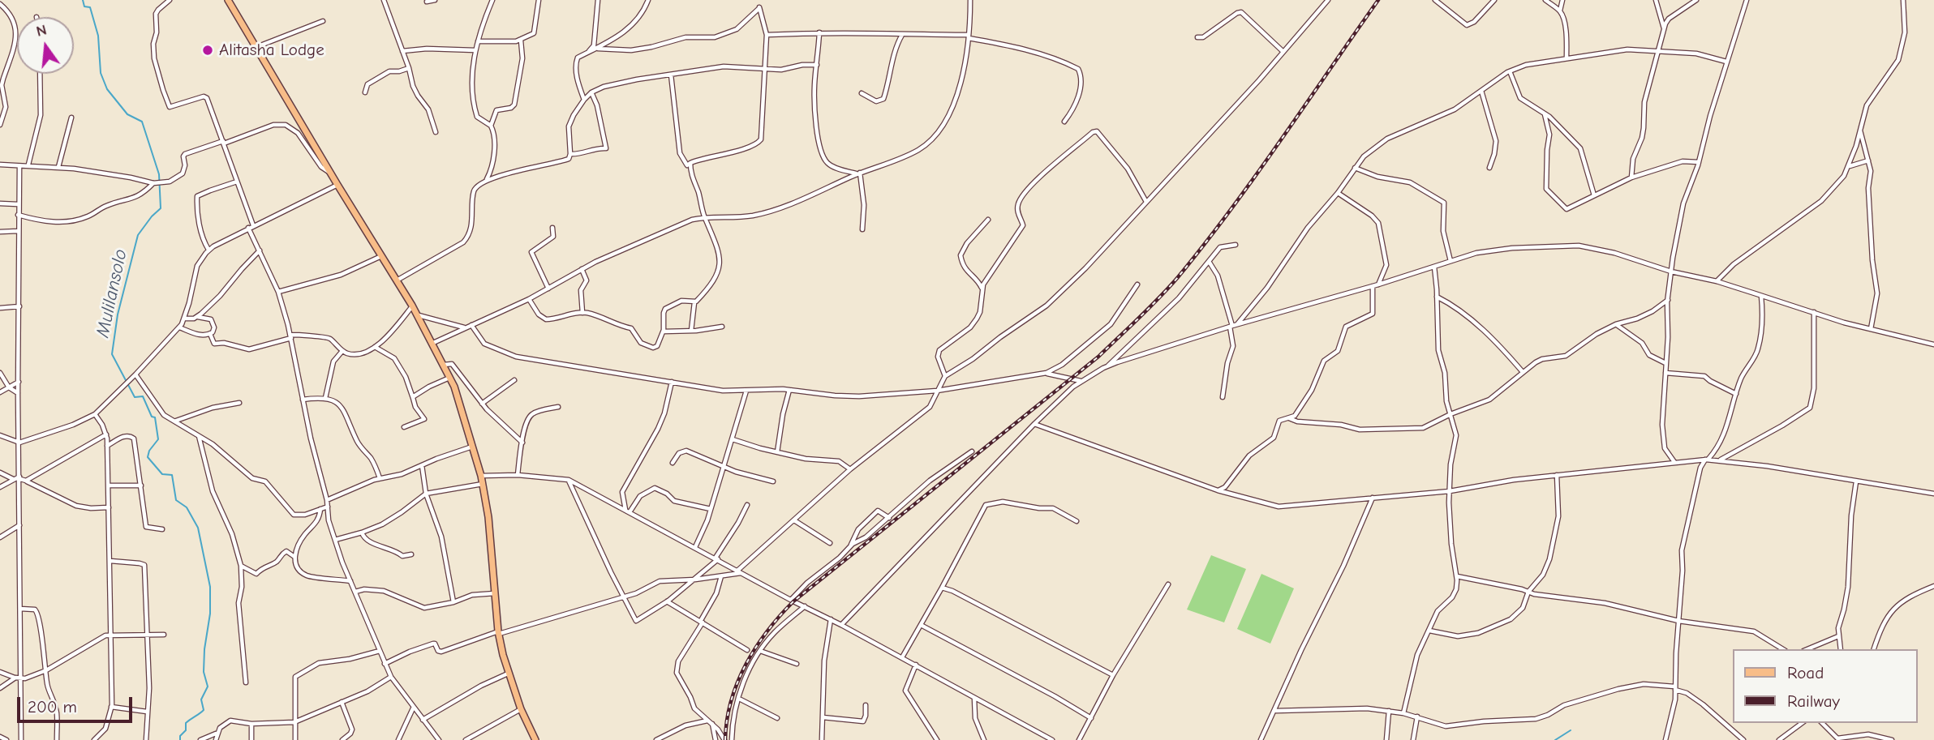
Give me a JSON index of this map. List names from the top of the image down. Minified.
{"water":["Mulilansolo"],"places":["Alitasha Lodge"],"legend":["Road","Railway"],"scale_bar":"200 m","north":"top"}
